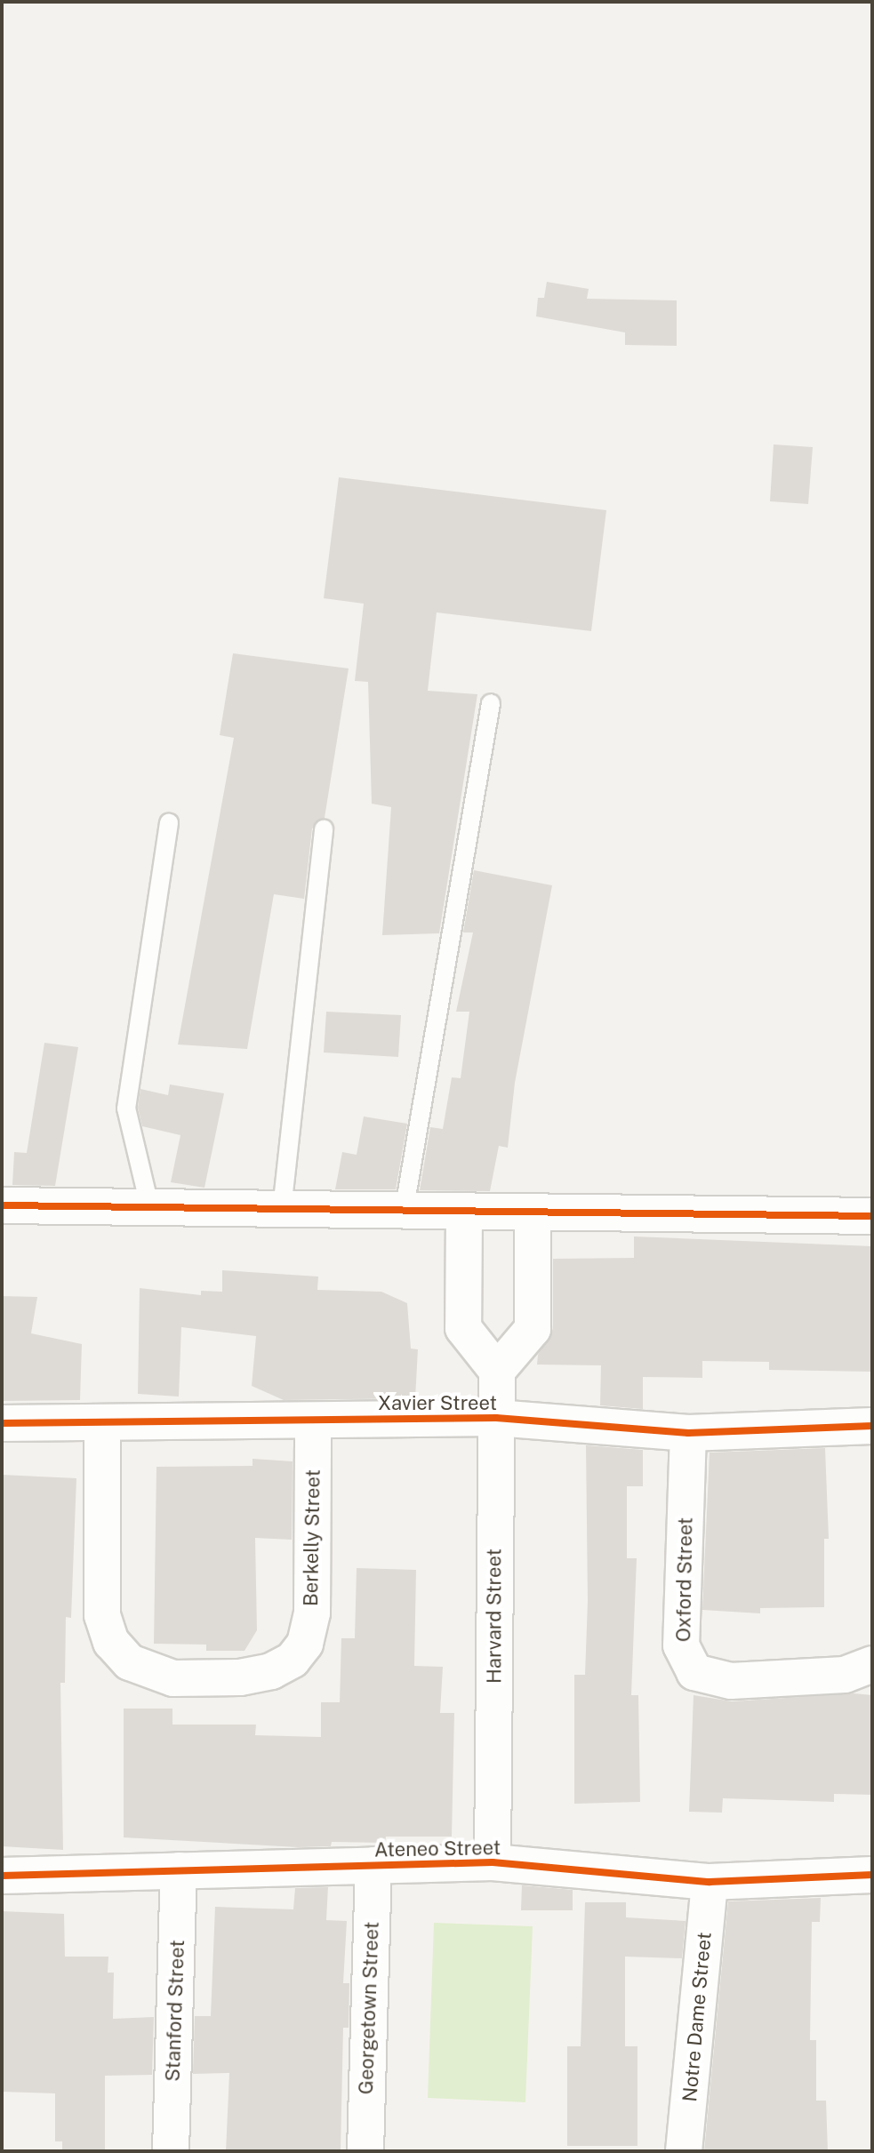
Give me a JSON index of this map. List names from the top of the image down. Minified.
{"streets":{"street":["Xavier Street","Berkelly Street","Oxford Street","Harvard Street","Ateneo Street","Georgetown Street","Stanford Street","Notre Dame Street"]},"crossings":[["Xavier Street","Berkelly Street"],["Xavier Street","Oxford Street"],["Xavier Street","Harvard Street"],["Harvard Street","Ateneo Street"],["Ateneo Street","Georgetown Street"],["Ateneo Street","Stanford Street"],["Ateneo Street","Notre Dame Street"]]}
